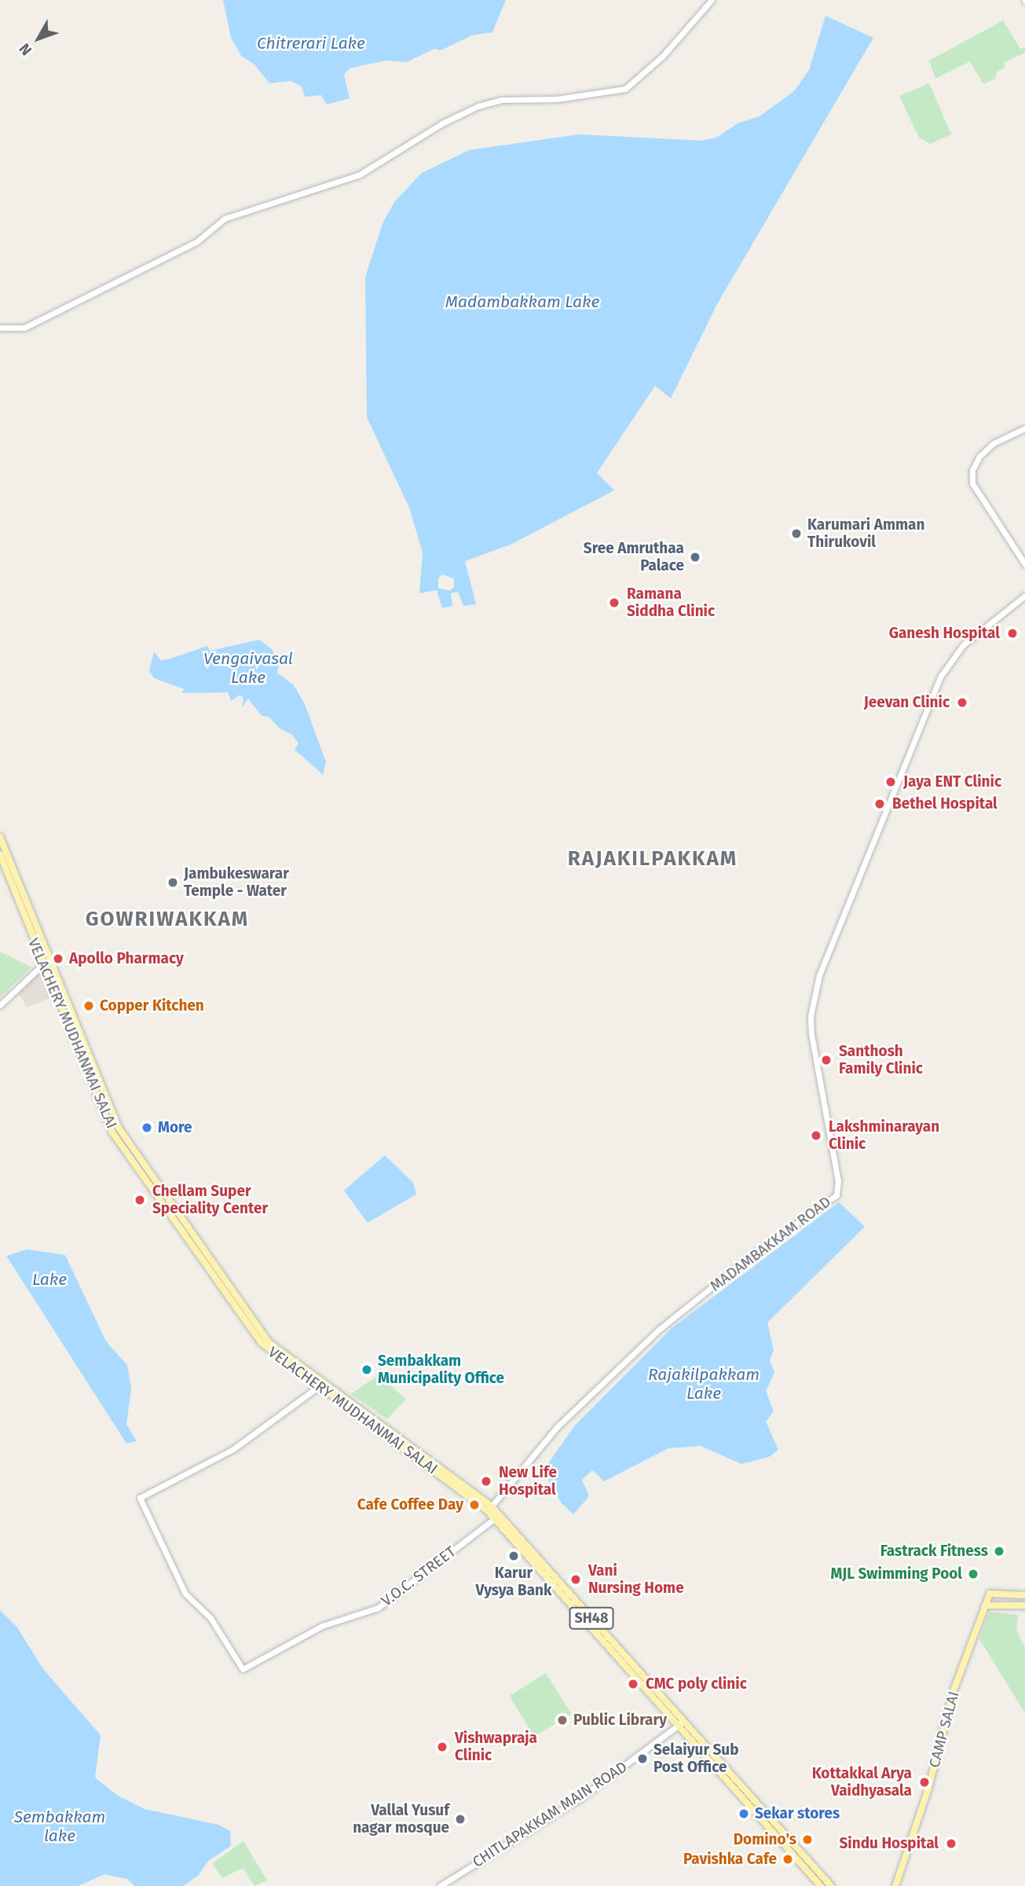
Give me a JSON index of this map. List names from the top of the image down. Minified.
{"streets":{"main road":["VELACHERY MUDHANMAI SALAI","SH48","CAMP SALAI"],"street":["MADAMBAKKAM ROAD","V.O.C. STREET","CHITLAPAKKAM MAIN ROAD"]},"crossings":[["VELACHERY MUDHANMAI SALAI","MADAMBAKKAM ROAD"],["VELACHERY MUDHANMAI SALAI","V.O.C. STREET"],["VELACHERY MUDHANMAI SALAI","CHITLAPAKKAM MAIN ROAD"]],"districts":["RAJAKILPAKKAM","GOWRIWAKKAM"],"water":["Chitrerari Lake","Madambakkam Lake","Vengaivasal Lake","Lake","Rajakilpakkam Lake","Sembakkam lake"],"places":["Karumari Amman Thirukovil","Sree Amruthaa Palace","Ramana Siddha Clinic","Ganesh Hospital","Jeevan Clinic","Jaya ENT Clinic","Bethel Hospital","Jambukeswarar Temple - Water","Apollo Pharmacy","Copper Kitchen","Santhosh Family Clinic","More","Lakshminarayan Clinic","Chellam Super Speciality Center","Sembakkam Municipality Office","New Life Hospital","Cafe Coffee Day","Fastrack Fitness","Karur Vysya Bank","MJL Swimming Pool","Vani Nursing Home","CMC poly clinic","Public Library","Vishwapraja Clinic","Selaiyur Sub Post Office","Kottakkal Arya Vaidhyasala","Sekar stores","Vallal Yusuf nagar mosque","Domino's","Sindu Hospital","Pavishka Cafe"],"north":"bottom left"}
